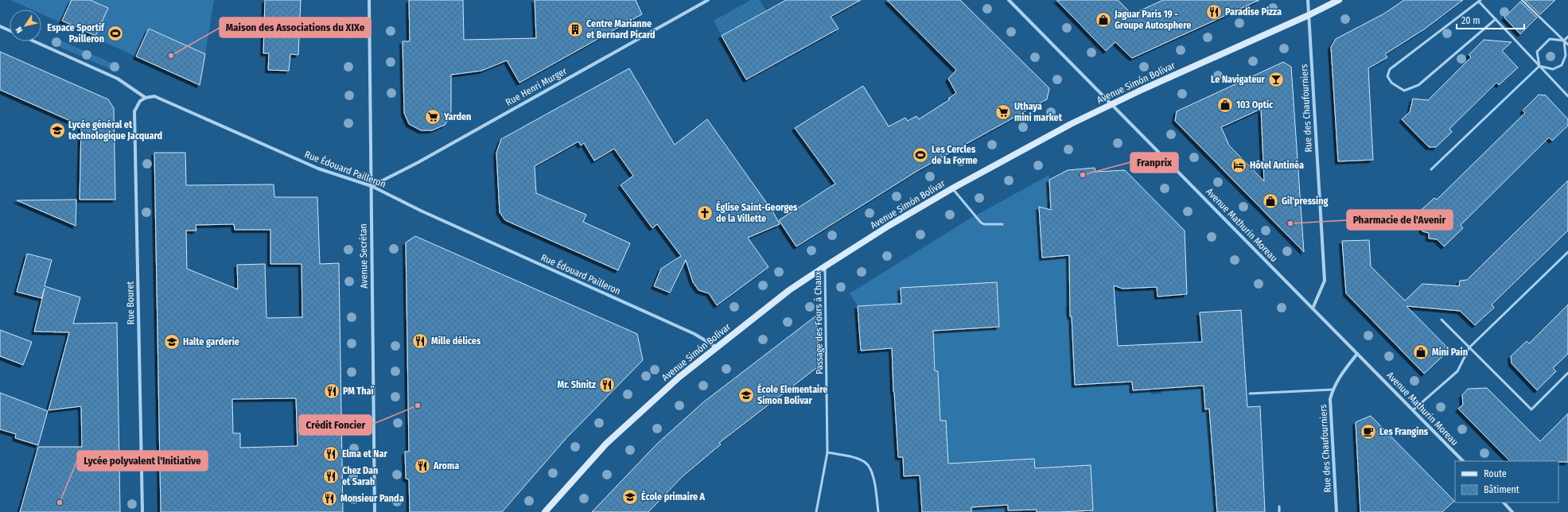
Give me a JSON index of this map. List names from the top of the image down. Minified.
{"streets":{"main road":["Avenue Simón Bolívar"],"street":["Rue Henri Murger","Rue des Chaufourniers","Rue Édouard Pailleron","Avenue Mathurin Moreau","Avenue Secrétan","Rue Bouret"],"lane":["Passage des Fours à Chaux"]},"crossings":[["Avenue Simón Bolívar","Rue des Chaufourniers"],["Avenue Simón Bolívar","Rue Édouard Pailleron"],["Avenue Simón Bolívar","Avenue Mathurin Moreau"],["Avenue Simón Bolívar","Passage des Fours à Chaux"],["Rue Henri Murger","Rue Édouard Pailleron"],["Rue Henri Murger","Avenue Secrétan"],["Rue des Chaufourniers","Avenue Mathurin Moreau"],["Rue Édouard Pailleron","Avenue Secrétan"],["Rue Édouard Pailleron","Rue Bouret"]],"places":{"restaurant":["Paradise Pizza","Mille délices","Mr. Shnitz","PM Thaï","Elma et Nar","Aroma","Chez Dan et Sarah","Monsieur Panda"],"shop":["Jaguar Paris 19 - Groupe Autosphere","103 Optic","Gil'pressing","Mini Pain"],"building":["Centre Marianne et Bernard Picard"],"sports":["Espace Sportif Pailleron","Les Cercles de la Forme"],"other":["Maison des Associations du XIXe","Franprix","Pharmacie de l'Avenir","Crédit Foncier","Lycée polyvalent l'Initiative"],"bar":["Le Navigateur"],"supermarket":["Uthaya mini market","Yarden"],"school or university":["Lycée général et technologique Jacquard","Halte garderie","École Elementaire Simon Bolivar","École primaire A"],"hotel":["Hôtel Antinéa"],"church":["Église Saint-Georges de la Villette"],"cafe":["Les Frangins"]},"legend":["Route","Bâtiment"],"scale_bar":"20 m","north":"bottom left"}
